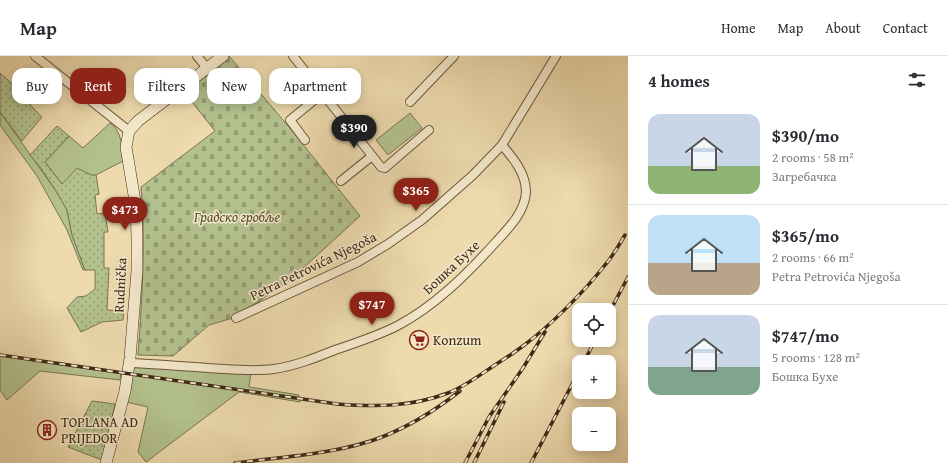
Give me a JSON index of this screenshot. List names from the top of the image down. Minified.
{"streets":{"street":["Petra Petrovića Njegoša","Бошка Бухе","Rudnička"]},"crossings":[["Petra Petrovića Njegoša","Бошка Бухе"],["Бошка Бухе","Rudnička"]],"parks":["Градско гробље"],"places":{"supermarket":["Konzum"],"building":["TOPLANA AD PRIJEDOR"]},"page":{"header":"Map","nav":["Home","Map","About","Contact"],"heading":"4 homes","chip":["Buy","Rent","Filters","New","Apartment"],"list":[{"name":"$390/mo","note":"2 rooms · 58 m² · Загребачка"},{"name":"$365/mo","note":"2 rooms · 66 m² · Petra Petrovića Njegoša"},{"name":"$747/mo","note":"5 rooms · 128 m² · Бошка Бухе"}],"price":["$390","$365","$473","$747"],"map_buttons":["+","−"]}}
